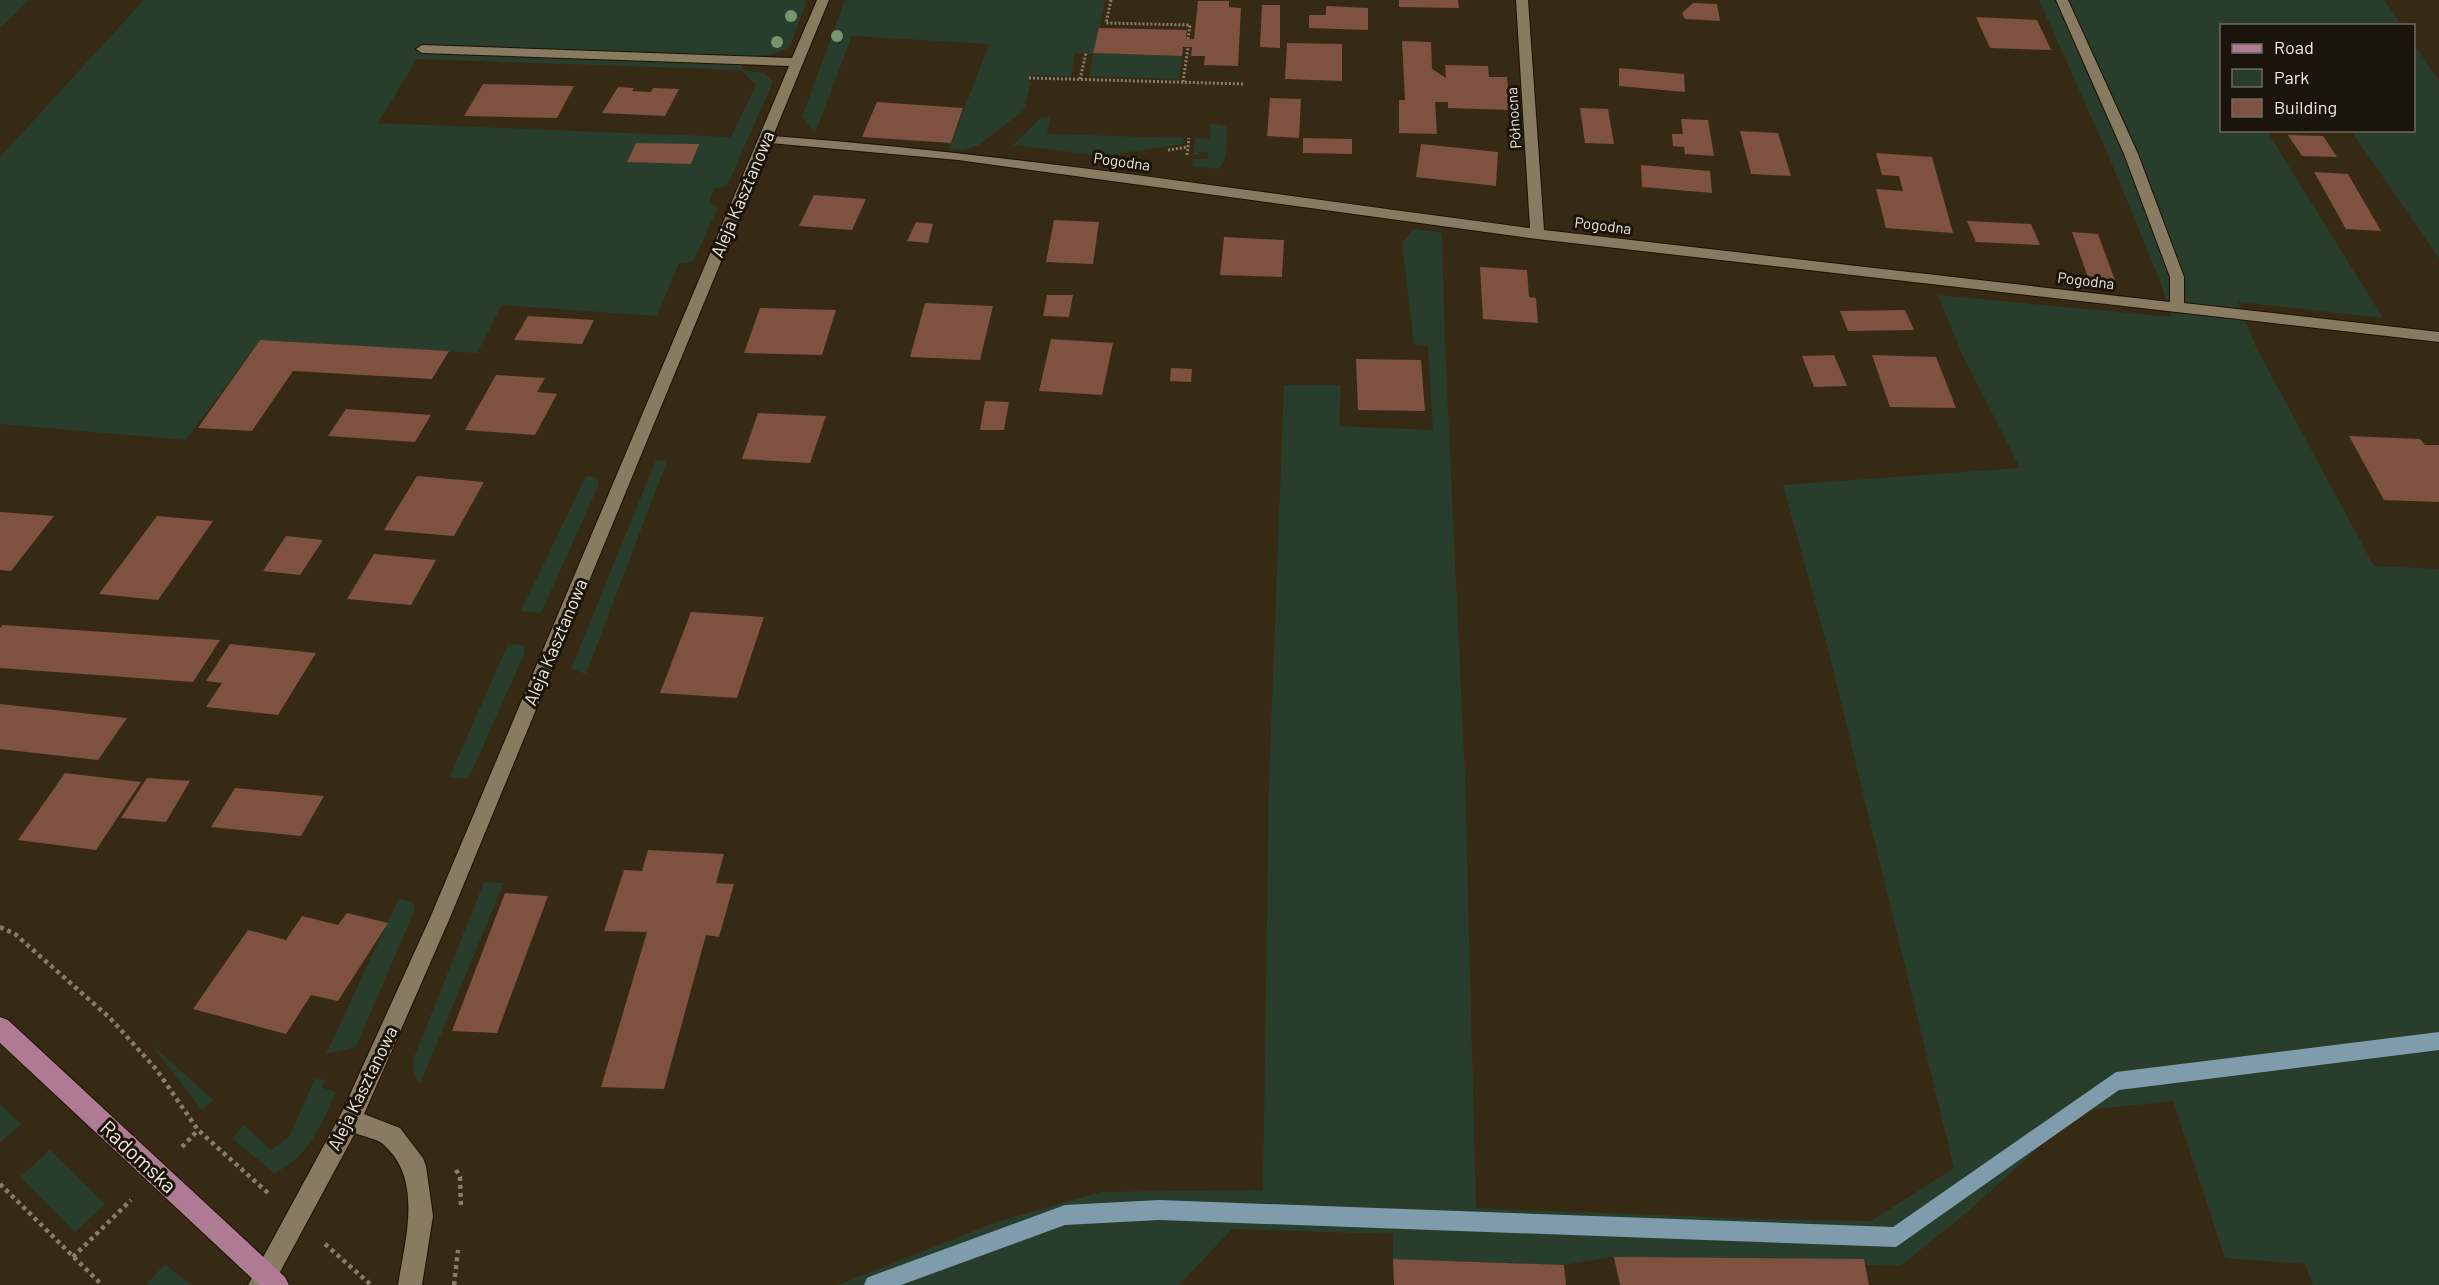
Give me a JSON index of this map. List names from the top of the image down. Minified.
{"streets":{"main road":["Radomska"],"street":["Północna","Pogodna","Aleja Kasztanowa"]},"crossings":[["Północna","Pogodna"],["Pogodna","Aleja Kasztanowa"],["Aleja Kasztanowa","Radomska"]],"legend":["Road","Park","Building"]}
